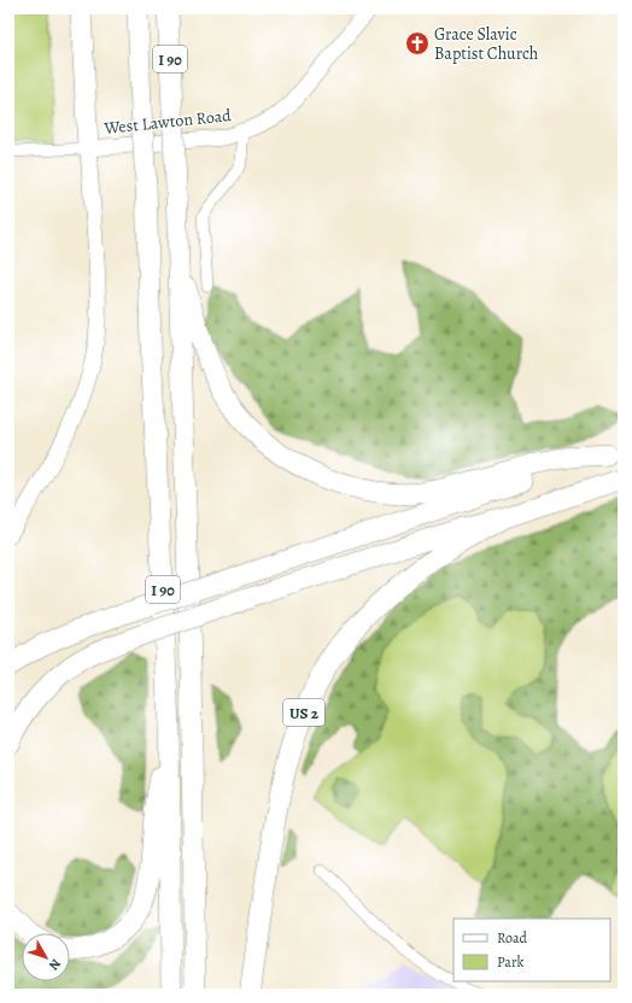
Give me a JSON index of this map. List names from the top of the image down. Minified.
{"streets":{"highway":["I 90","US 2"],"street":["West Lawton Road"]},"places":{"church":["Grace Slavic Baptist Church"]},"legend":["Road","Park"],"north":"bottom right"}
